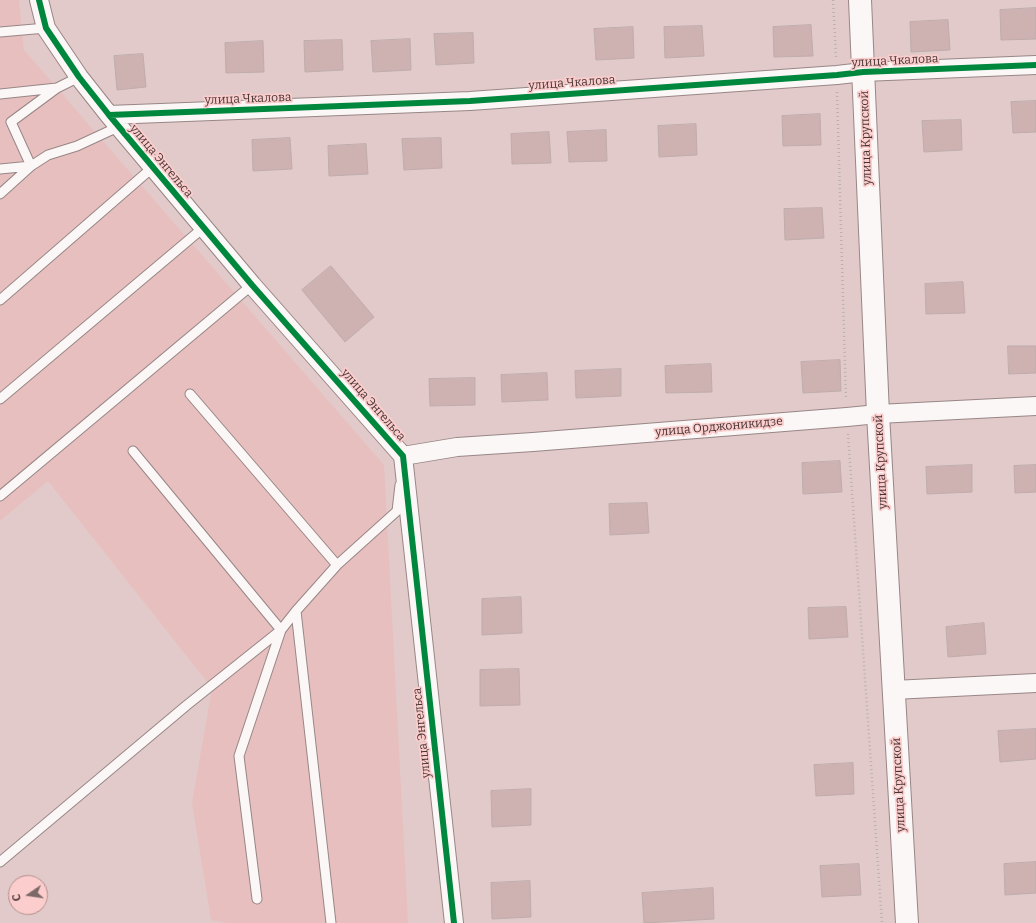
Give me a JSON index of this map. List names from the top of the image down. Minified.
{"streets":{"main road":["улица Крупской"],"street":["улица Чкалова","улица Энгельса","улица Орджоникидзе"]},"crossings":[["улица Чкалова","улица Крупской"],["улица Чкалова","улица Энгельса"],["улица Крупской","улица Орджоникидзе"],["улица Энгельса","улица Орджоникидзе"]],"north":"left"}
